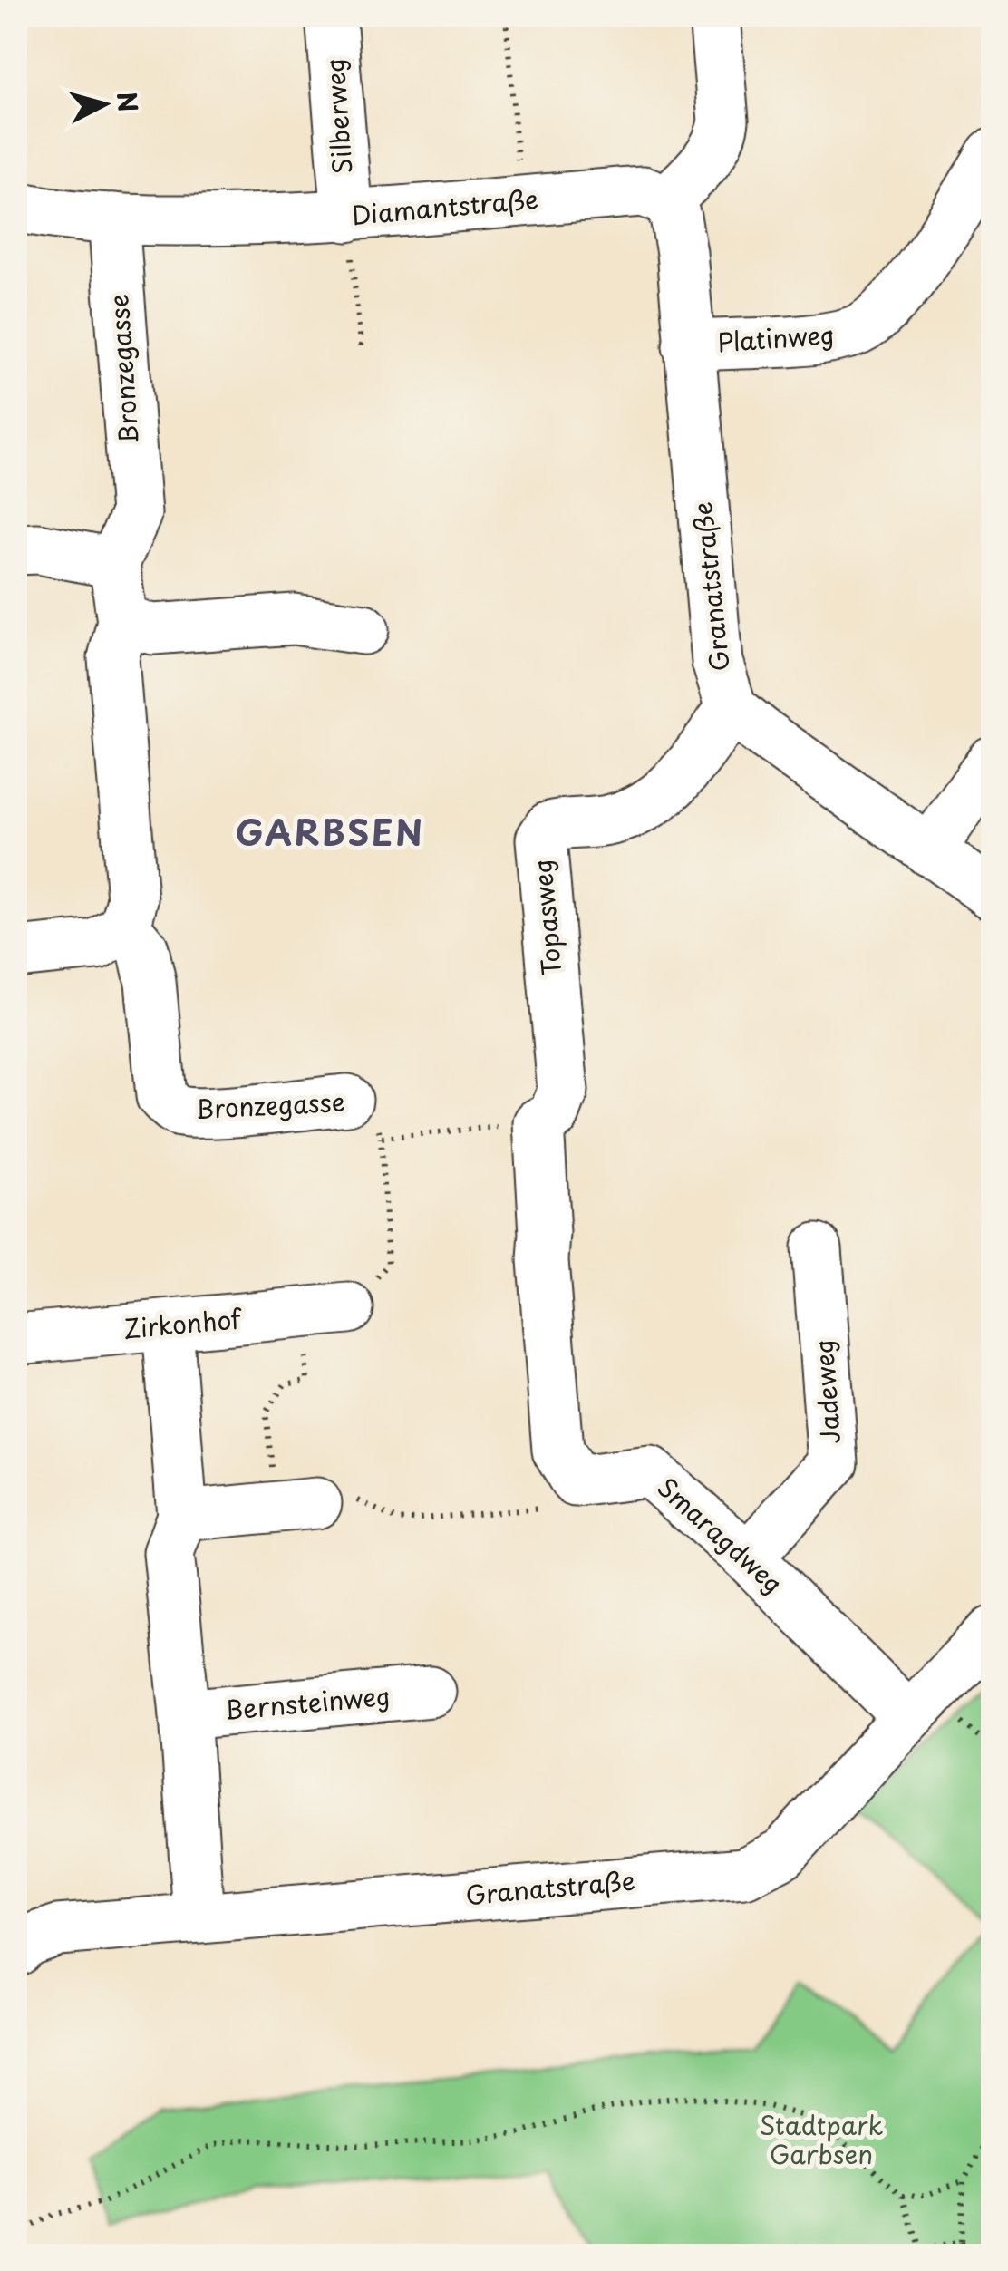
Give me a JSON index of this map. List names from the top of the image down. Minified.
{"streets":{"street":["Silberweg","Diamantstraße","Platinweg","Bronzegasse","Granatstraße","Topasweg","Zirkonhof","Jadeweg","Smaragdweg","Bernsteinweg"]},"crossings":[["Silberweg","Diamantstraße"],["Diamantstraße","Bronzegasse"],["Diamantstraße","Granatstraße"],["Platinweg","Granatstraße"],["Granatstraße","Topasweg"],["Granatstraße","Smaragdweg"],["Jadeweg","Smaragdweg"]],"districts":["GARBSEN"],"parks":["Stadtpark Garbsen"],"north":"right"}
